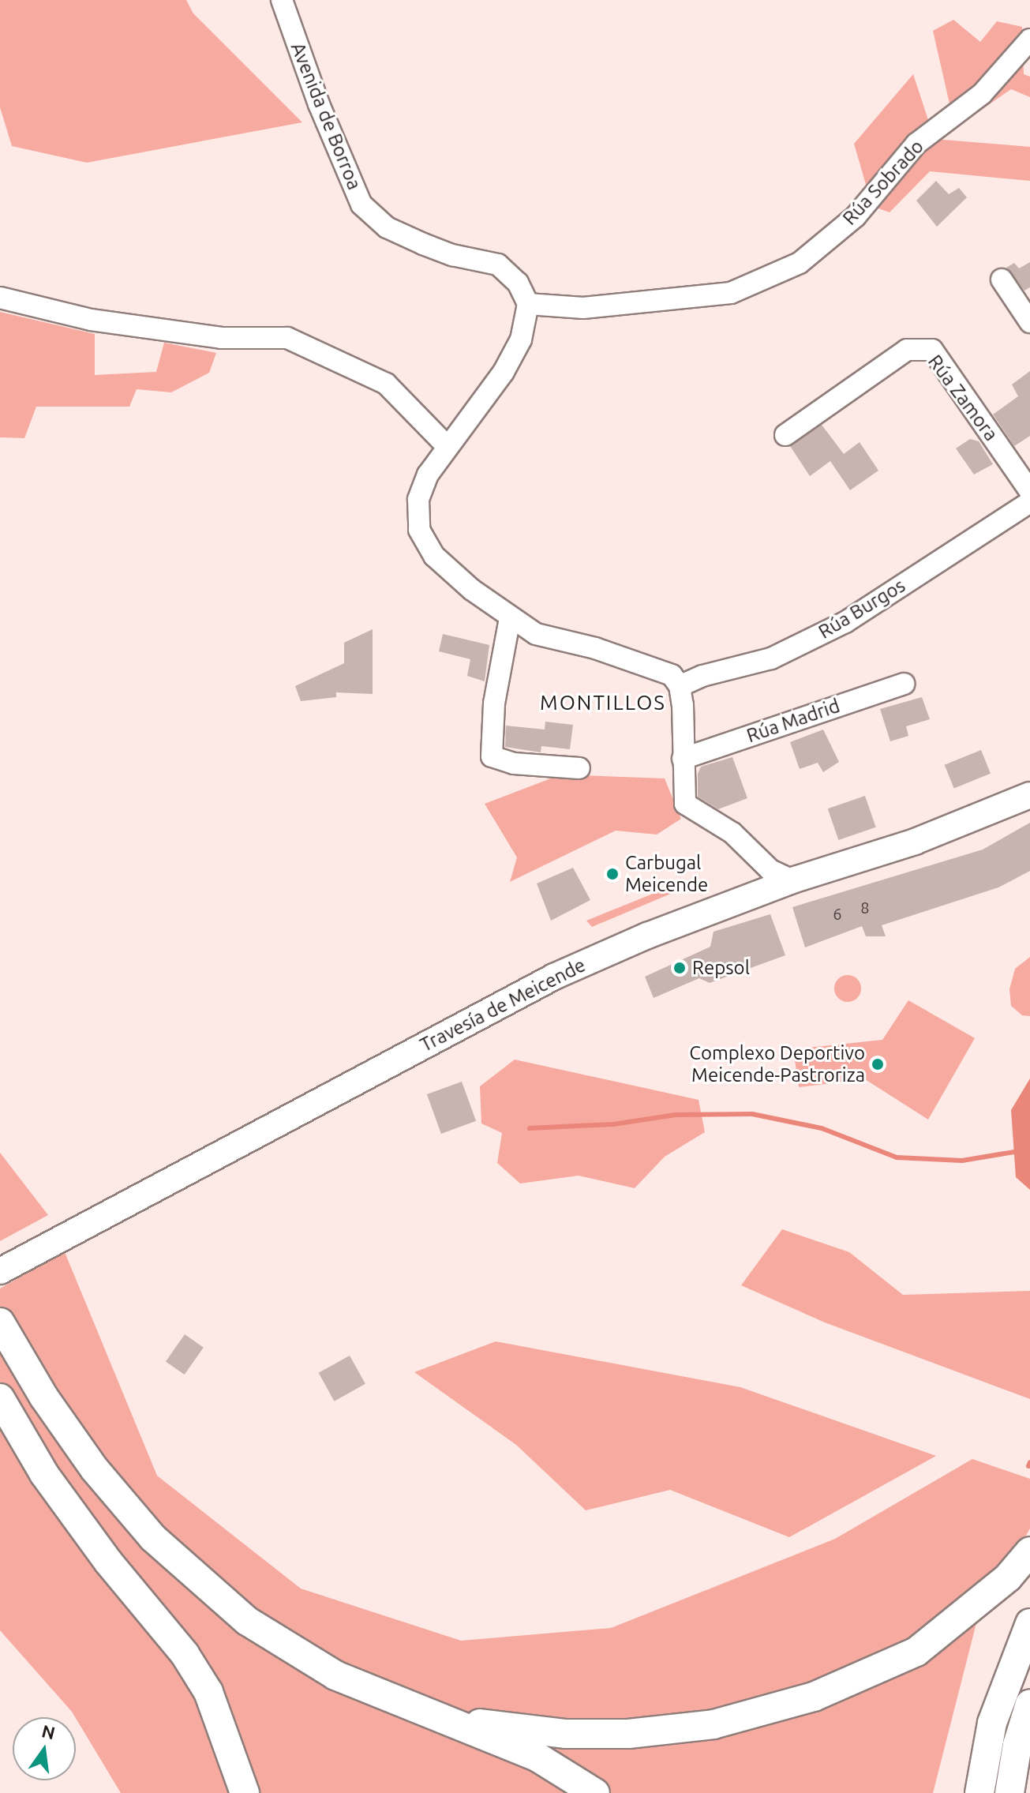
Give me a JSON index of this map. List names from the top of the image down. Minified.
{"streets":{"main road":["Travesía de Meicende"],"street":["Avenida de Borroa","Rúa Sobrado","Rúa Zamora","Rúa Burgos","Rúa Madrid"]},"crossings":[["Avenida de Borroa","Rúa Sobrado"]],"districts":["MONTILLOS"],"places":["Carbugal Meicende","Repsol","Complexo Deportivo Meicende-Pastroriza"],"house_numbers":["8","6"],"north":"top"}
